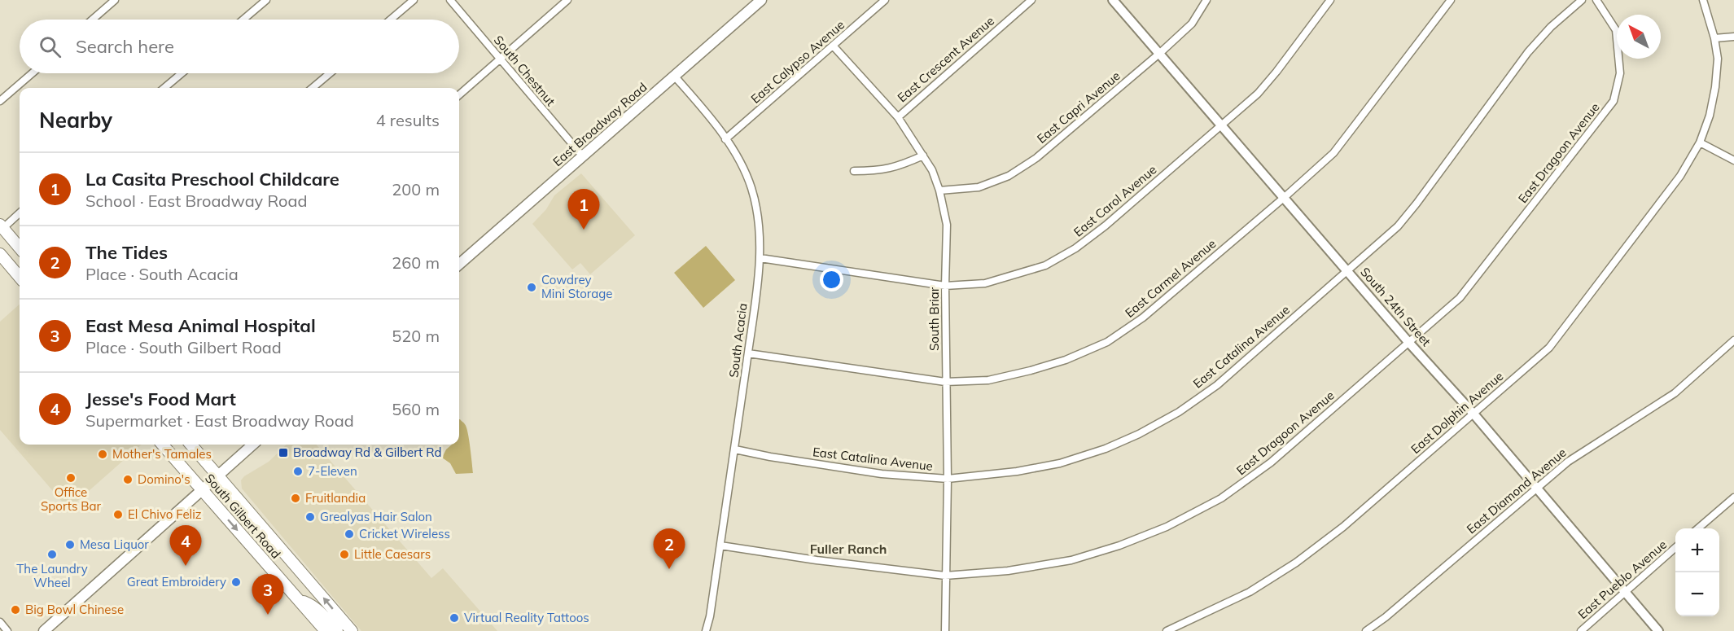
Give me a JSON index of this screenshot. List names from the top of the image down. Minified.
{"streets":{"main road":["East Broadway Road","South Gilbert Road"],"street":["East Crescent Avenue","East Calypso Avenue","South Chestnut","East Capri Avenue","East Dragoon Avenue","East Carol Avenue","East Carmel Avenue","South 24th Street","South Briar","South Acacia","East Catalina Avenue","East Dolphin Avenue","East Diamond Avenue","East Pueblo Avenue"]},"crossings":[["East Crescent Avenue","South Briar"],["East Calypso Avenue","South Briar"],["East Calypso Avenue","South Acacia"],["South Chestnut","East Broadway Road"],["East Capri Avenue","South 24th Street"],["East Capri Avenue","South Briar"],["East Broadway Road","South Acacia"],["East Dragoon Avenue","South 24th Street"],["East Dragoon Avenue","South Briar"],["East Dragoon Avenue","South Acacia"],["East Carol Avenue","South 24th Street"],["East Carol Avenue","South Briar"],["East Carol Avenue","South Acacia"],["East Carmel Avenue","South 24th Street"],["East Carmel Avenue","South Briar"],["East Carmel Avenue","South Acacia"],["South 24th Street","East Catalina Avenue"],["South 24th Street","East Dolphin Avenue"],["South 24th Street","East Diamond Avenue"],["South 24th Street","East Pueblo Avenue"],["South Briar","East Catalina Avenue"],["South Acacia","East Catalina Avenue"]],"districts":["Fuller Ranch"],"places":{"other":["Cowdrey Mini Storage","Mother's Tamales","7-Eleven","Office Sports Bar","Domino's","Fruitlandia","El Chivo Feliz","Grealyas Hair Salon","Cricket Wireless","Mesa Liquor","The Laundry Wheel","Little Caesars","Great Embroidery","Big Bowl Chinese","Virtual Reality Tattoos"],"transit":["Broadway Rd & Gilbert Rd"]},"north":"top left","page":{"search":"Search here","heading":["Nearby","4 results"],"list":[{"mark":"1","name":"La Casita Preschool Childcare","note":"School · East Broadway Road","value":"200 m"},{"mark":"2","name":"The Tides","note":"Place · South Acacia","value":"260 m"},{"mark":"3","name":"East Mesa Animal Hospital","note":"Place · South Gilbert Road","value":"520 m"},{"mark":"4","name":"Jesse's Food Mart","note":"Supermarket · East Broadway Road","value":"560 m"}],"pins":["1","4","2","3"],"map_buttons":["+","−"]}}
